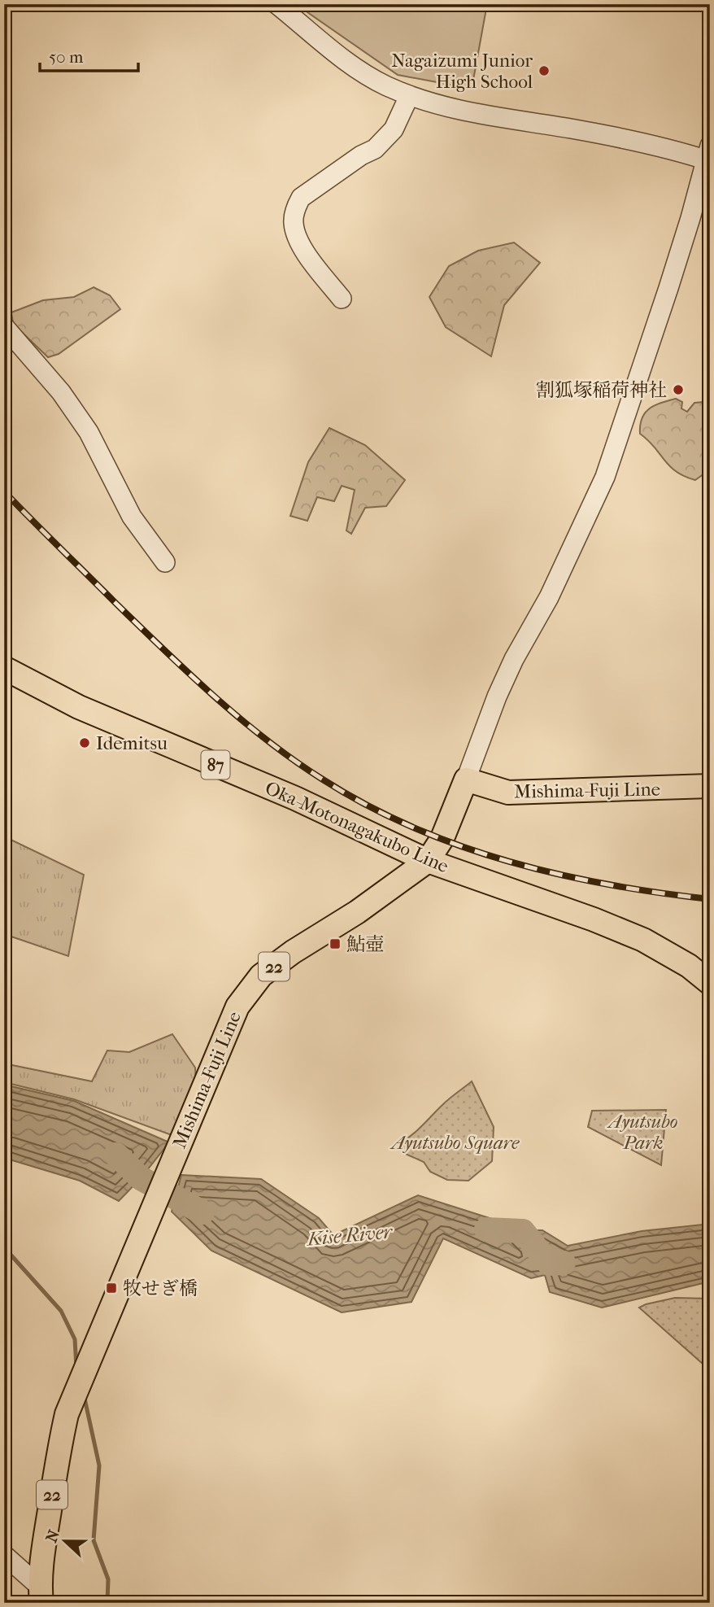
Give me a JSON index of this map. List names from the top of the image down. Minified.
{"streets":{"main road":["87","Mishima-Fuji Line","Oka-Motonagakubo Line","22"]},"crossings":[["Mishima-Fuji Line","Oka-Motonagakubo Line"],["Mishima-Fuji Line","22"],["Oka-Motonagakubo Line","22"]],"water":["Kise River"],"parks":["Ayutsubo Park","Ayutsubo Square"],"places":{"other":["Nagaizumi Junior High School","割狐塚稲荷神社","Idemitsu"],"transit":["鮎壺","牧せぎ橋"]},"scale_bar":"50 m","north":"left"}
